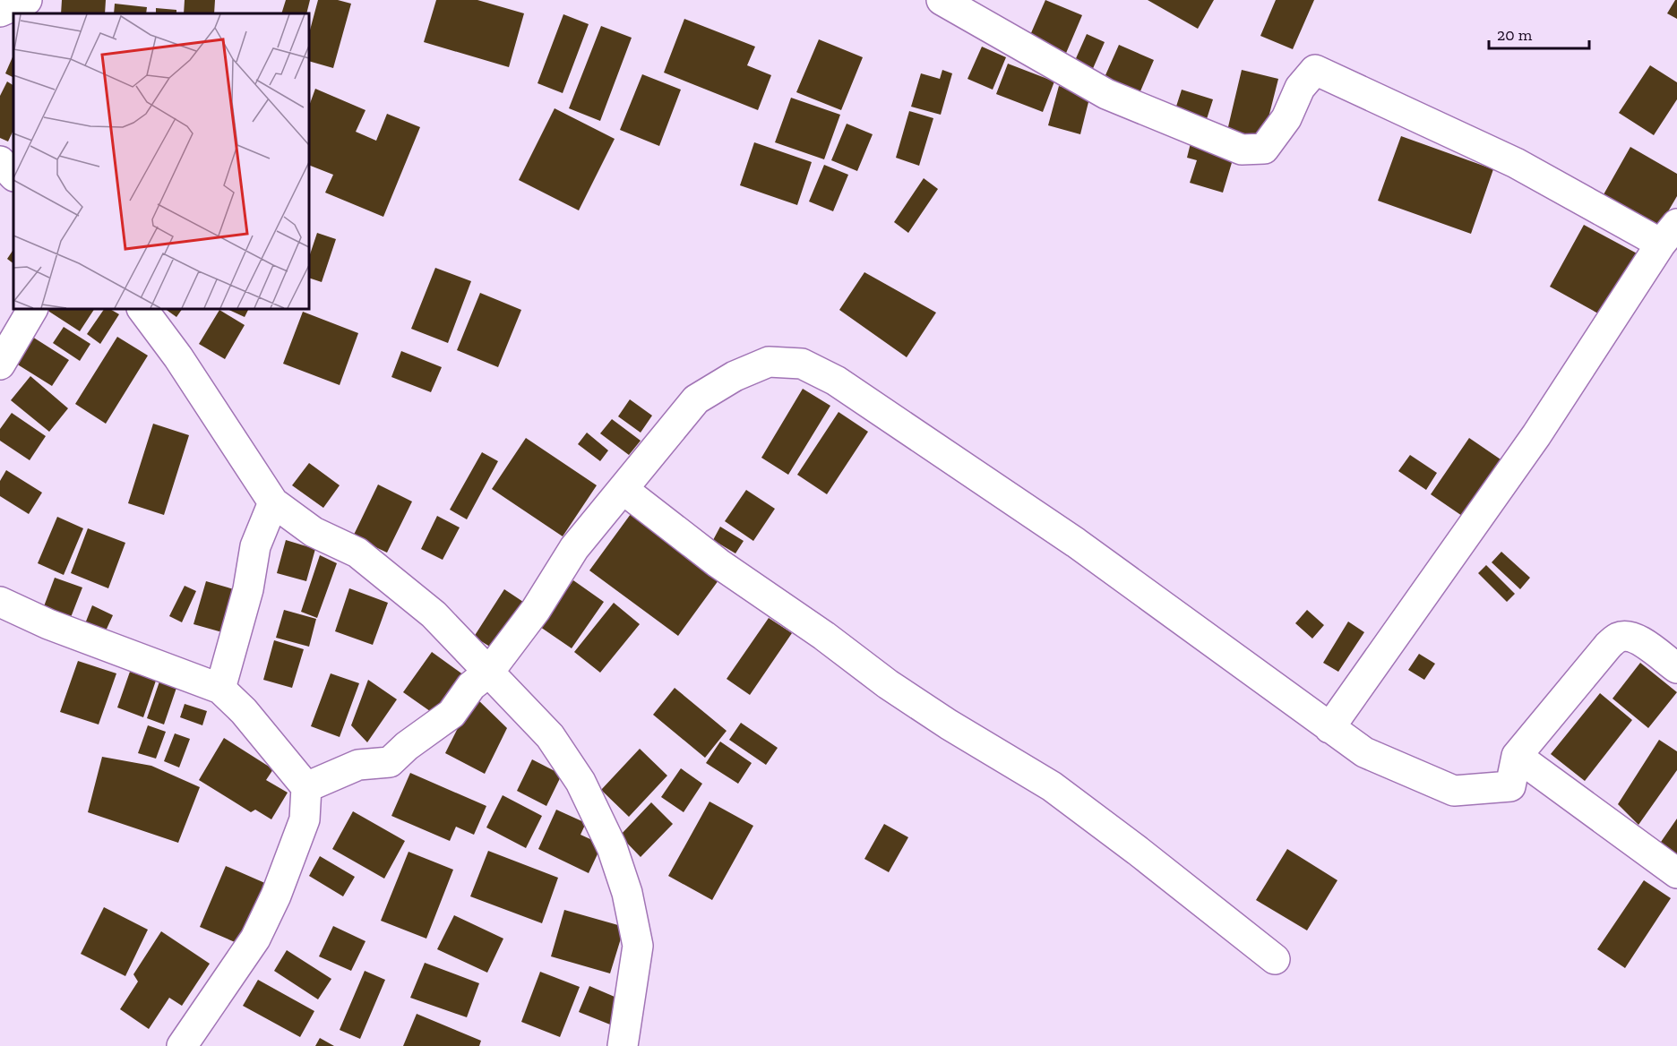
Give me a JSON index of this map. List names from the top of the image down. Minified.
{"scale_bar":"20 m"}
